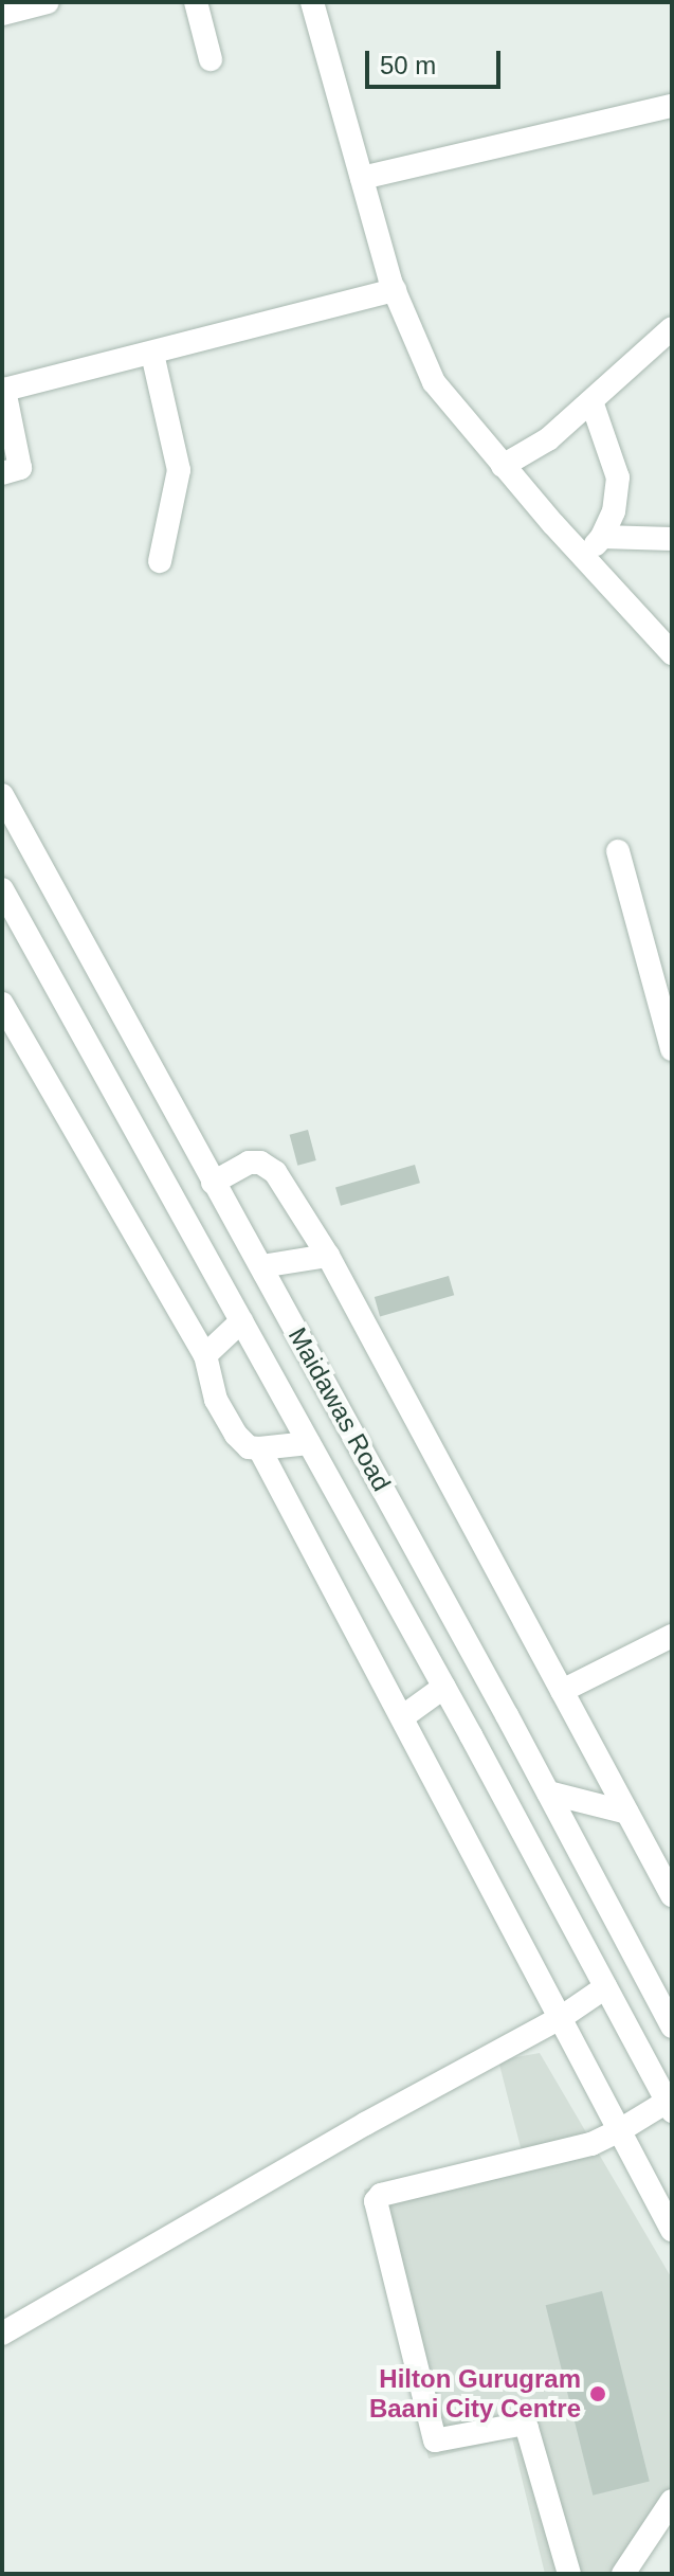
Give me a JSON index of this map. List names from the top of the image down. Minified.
{"streets":{"street":["Maidawas Road"]},"places":["Hilton Gurugram Baani City Centre"],"scale_bar":"50 m"}
